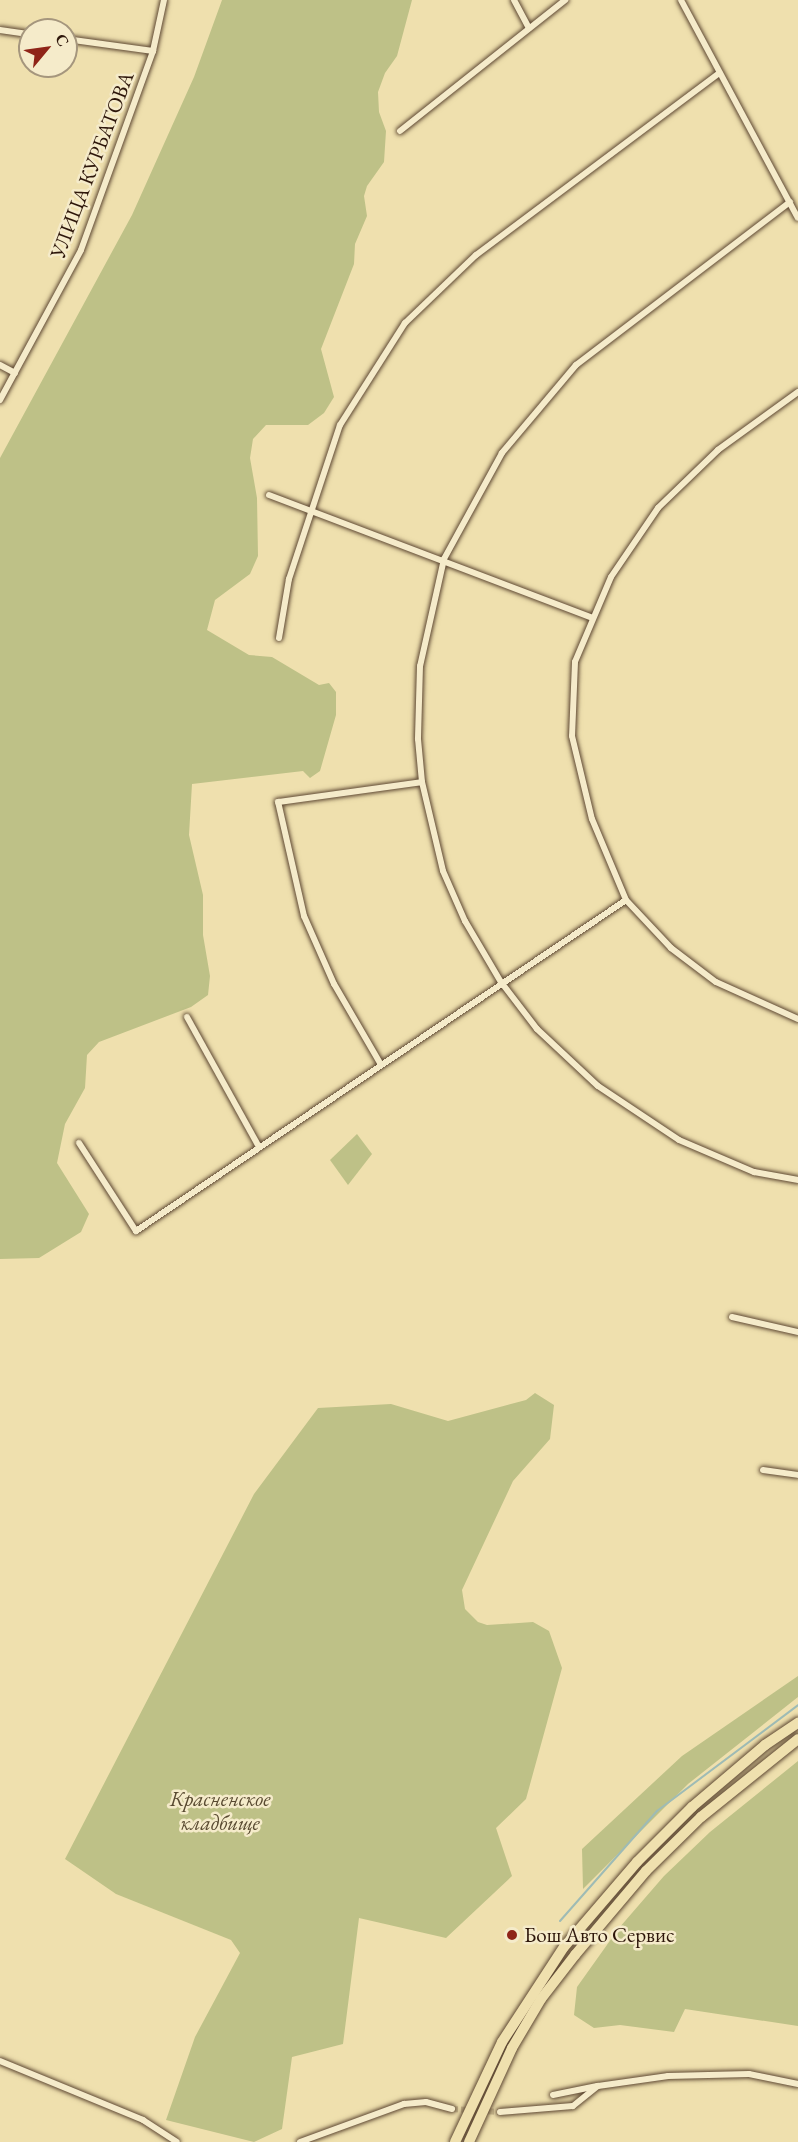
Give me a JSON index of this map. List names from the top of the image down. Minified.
{"streets":{"street":["УЛИЦА КУРБАТОВА"]},"parks":["Красненское кладбище"],"places":["Бош Авто Сервис"],"north":"top right"}
